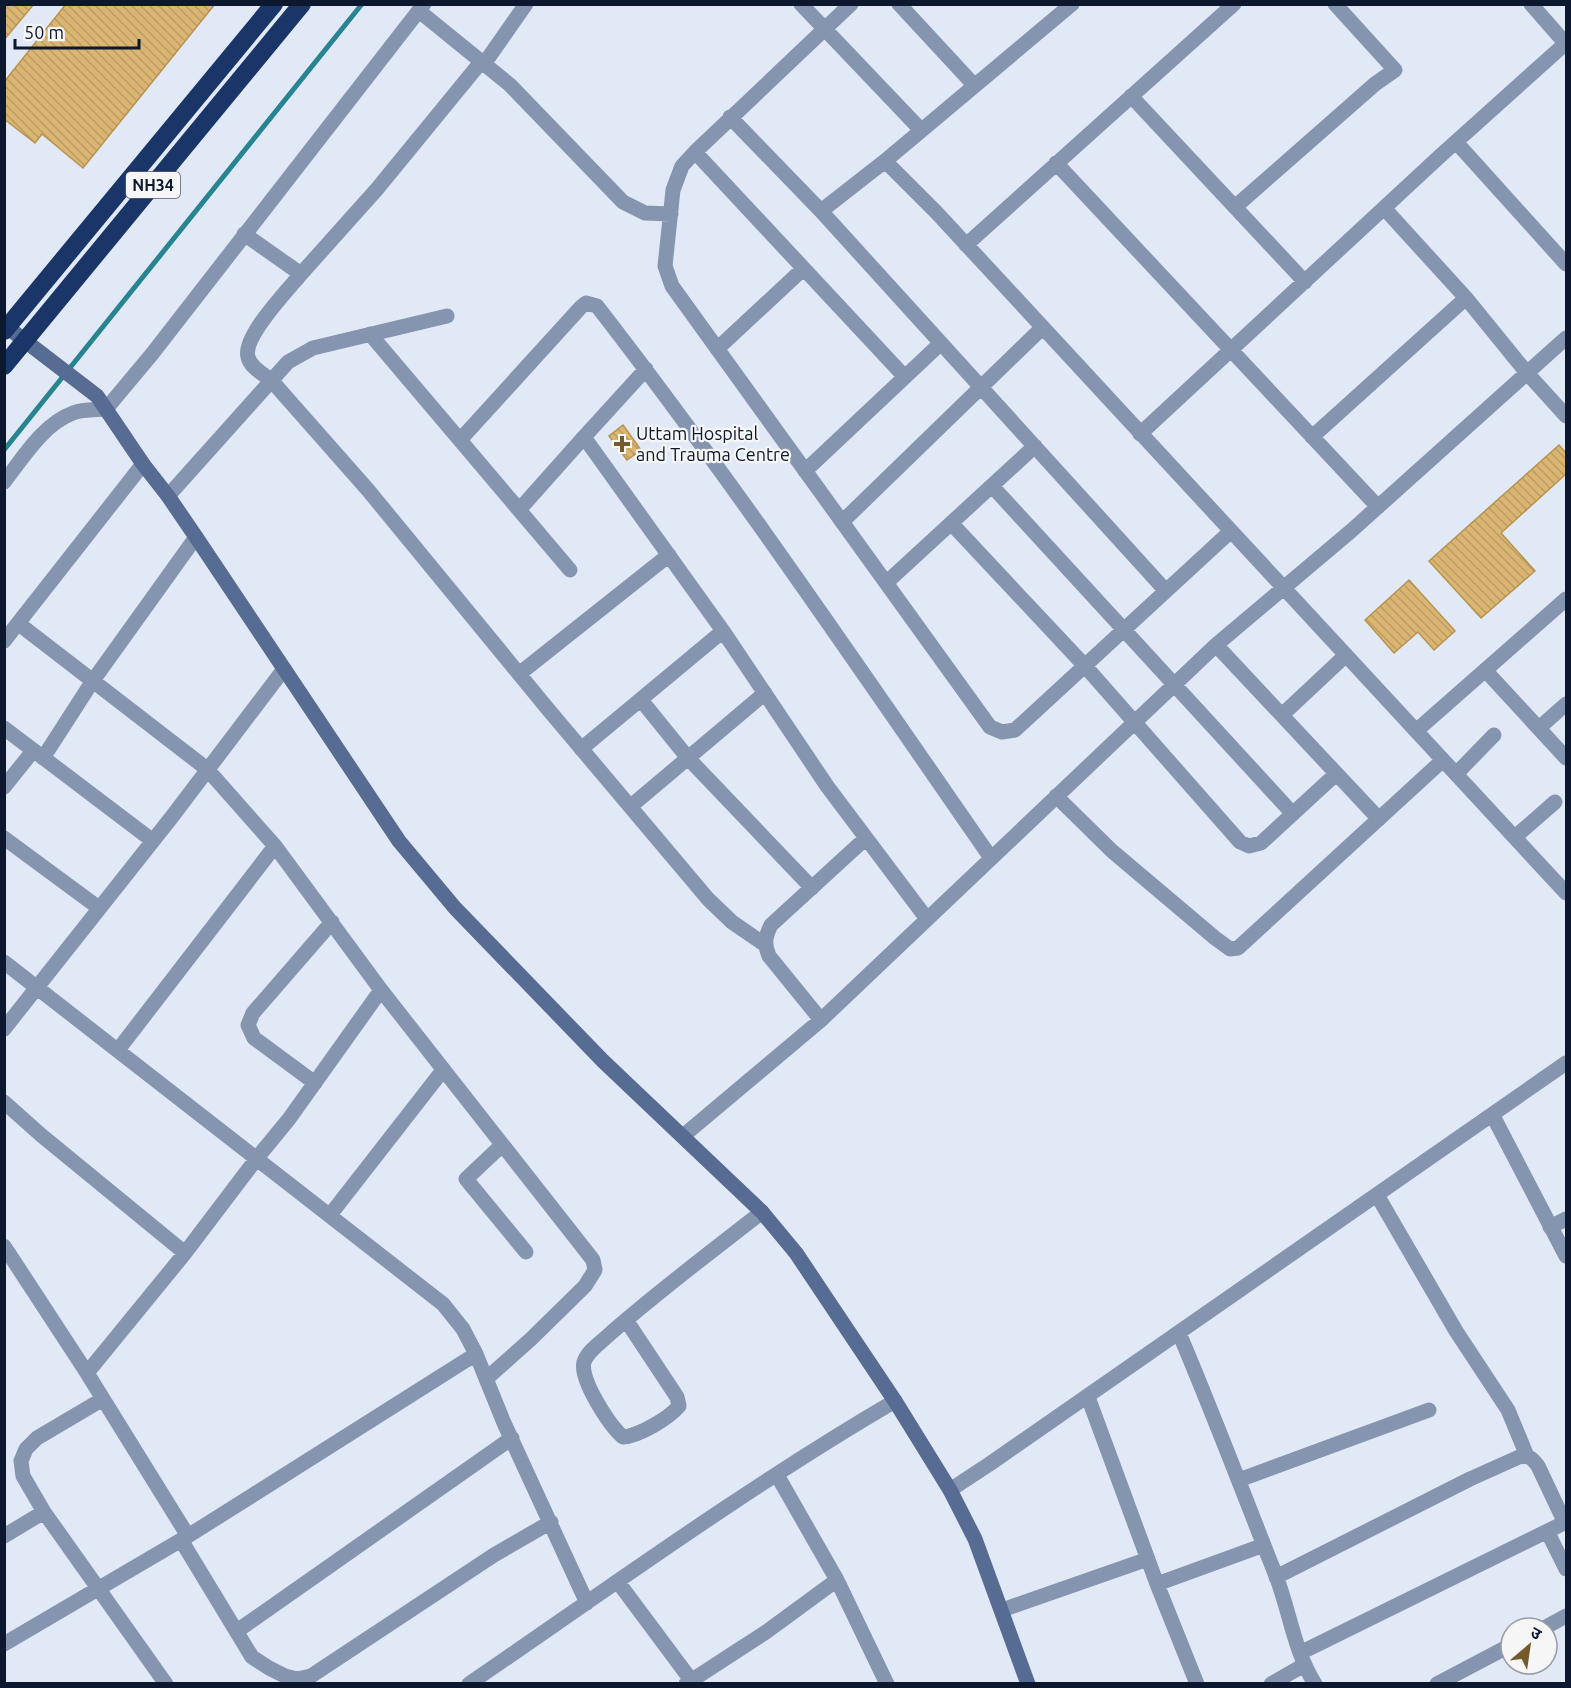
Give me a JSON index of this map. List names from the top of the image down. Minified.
{"streets":{"highway":["NH34"]},"places":{"health":["Uttam Hospital and Trauma Centre"]},"scale_bar":"50 m","north":"top right"}
